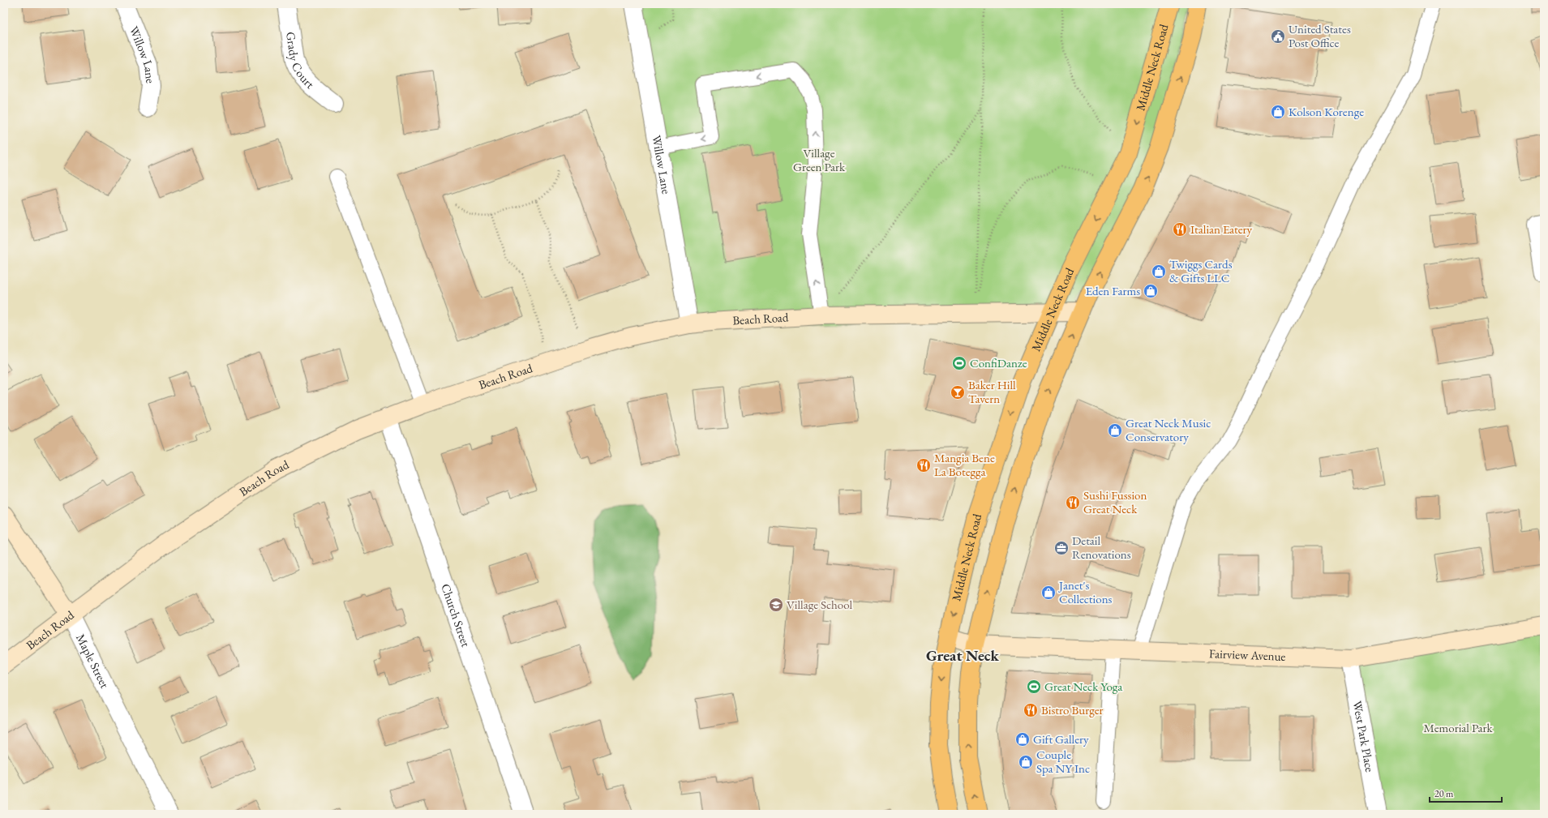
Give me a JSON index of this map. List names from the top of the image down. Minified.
{"streets":{"main road":["Middle Neck Road"],"street":["Willow Lane","Grady Court","Beach Road","Church Street","Fairview Avenue","Maple Street","West Park Place"]},"crossings":[["Willow Lane","Beach Road"],["Middle Neck Road","Beach Road"],["Middle Neck Road","Fairview Avenue"],["Beach Road","Church Street"],["Beach Road","Maple Street"],["Fairview Avenue","West Park Place"]],"districts":["Great Neck"],"parks":["Village Green Park","Memorial Park"],"places":{"public building":["United States Post Office"],"shop":["Kolson Korenge","Twiggs Cards & Gifts LLC","Eden Farms","Great Neck Music Conservatory","Janet's Collections","Gift Gallery","Couple Spa NY Inc"],"restaurant":["Italian Eatery","Mangia Bene La Botegga","Sushi Fussion Great Neck","Bistro Burger"],"sports":["ConfiDanze","Great Neck Yoga"],"bar":["Baker Hill Tavern"],"office":["Detail Renovations"],"school or university":["Village School"]},"scale_bar":"20 m"}
